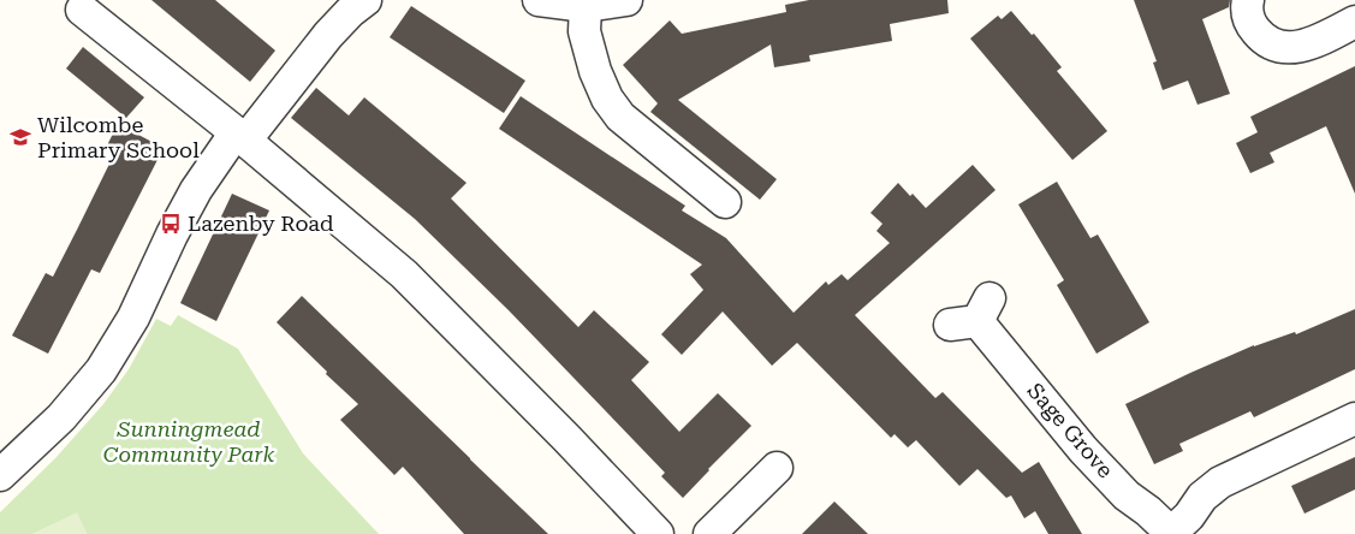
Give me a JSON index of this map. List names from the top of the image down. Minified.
{"streets":{"street":["Sage Grove"]},"parks":["Sunningmead Community Park"],"places":{"school or university":["Wilcombe Primary School"],"bus stop":["Lazenby Road"]}}
